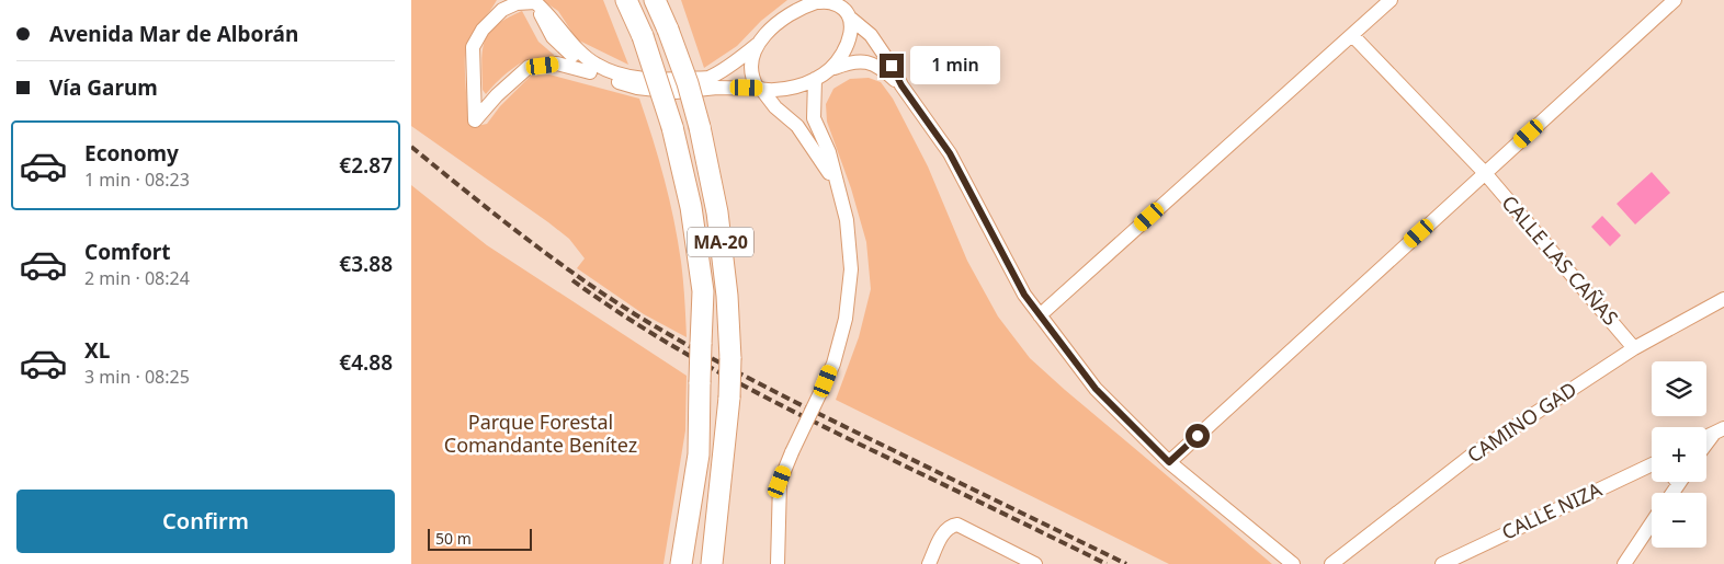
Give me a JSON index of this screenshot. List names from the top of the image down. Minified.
{"streets":{"highway":["MA-20"],"street":["CALLE LAS CAÑAS","CAMINO GAD","CALLE NIZA"]},"crossings":[["CALLE LAS CAÑAS","CAMINO GAD"]],"parks":["Parque Forestal Comandante Benítez"],"scale_bar":"50 m","page":{"banner":["Avenida Mar de Alborán","Vía Garum"],"bubble":"1 min","list":[{"name":"Economy","note":"1 min · 08:23","value":"€2.87"},{"name":"Comfort","note":"2 min · 08:24","value":"€3.88"},{"name":"XL","note":"3 min · 08:25","value":"€4.88"}],"map_buttons":["+","−"],"buttons":"Confirm","scale":"50 m"}}
